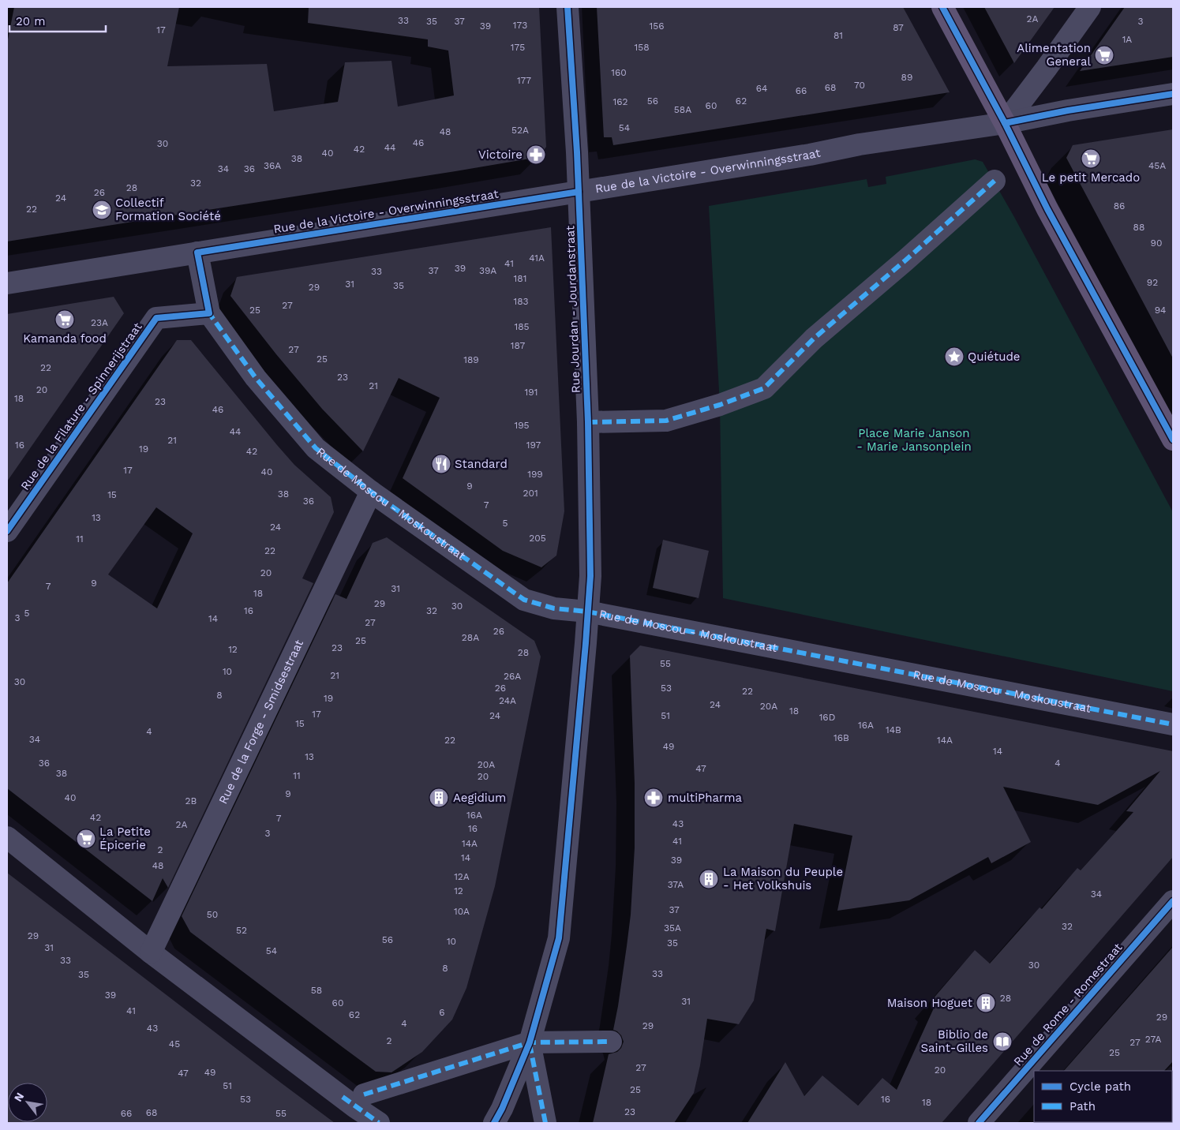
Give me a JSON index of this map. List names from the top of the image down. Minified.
{"streets":{"street":["Rue de la Victoire - Overwinningsstraat","Rue Jourdan - Jourdanstraat","Rue de la Filature - Spinnerijstraat","Rue de Moscou - Moskoustraat","Rue de la Forge - Smidsestraat","Rue de Rome - Romestraat"]},"crossings":[["Rue de la Victoire - Overwinningsstraat","Rue Jourdan - Jourdanstraat"],["Rue de la Victoire - Overwinningsstraat","Rue de Moscou - Moskoustraat"],["Rue Jourdan - Jourdanstraat","Rue de Moscou - Moskoustraat"],["Rue de la Filature - Spinnerijstraat","Rue de Moscou - Moskoustraat"],["Rue de Moscou - Moskoustraat","Rue de la Forge - Smidsestraat"]],"parks":["Place Marie Janson - Marie Jansonplein"],"places":{"supermarket":["Alimentation General","Le petit Mercado","Kamanda food","La Petite Épicerie"],"pharmacy":["Victoire","multiPharma"],"school or university":["Collectif Formation Société"],"place":["Quiétude"],"restaurant":["Standard"],"building":["Aegidium","La Maison du Peuple - Het Volkshuis","Maison Hoguet"],"library":["Biblio de Saint-Gilles"]},"house_numbers":["2A","33","35","37","3","173","39","156","87","17","81","1A","175","158","160","89","177","70","68","64","66","56","62","162","60","58A","54","52A","48","46","30","44","42","40","38","36A","45A","34","36","32","28","26","24","86","22","88","90","41A","41","39","37","39A","33","181","92","31","35","29","183","27","25","94","23A","185","187","27","25","189","22","23","21","20","191","18","23","46","195","44","21","16","197","19","42","17","40","199","9","201","38","15","36","7","13","5","24","205","11","22","20","9","7","31","18","29","30","16","32","5","3","14","27","26","28A","25","23","12","28","55","10","21","26A","30","26","53","22","8","19","24A","24","20A","18","17","24","51","16D","15","16A","14B","4","16B","34","22","14A","49","14","13","36","4","20A","47","38","11","20","9","40","2B","16A","42","7","43","2A","16","3","41","14A","2","14","39","48","12A","37A","12","34","37","10A","50","32","35A","52","29","56","10","35","31","54","33","30","8","33","35","58","39","28","31","60","41","6","62","29","4","29","43","27A","2","27","45","25","27","20","49","47","51","25","53","16","18","23","68","66","55"],"legend":["Cycle path","Path"],"scale_bar":"20 m","north":"top left"}
